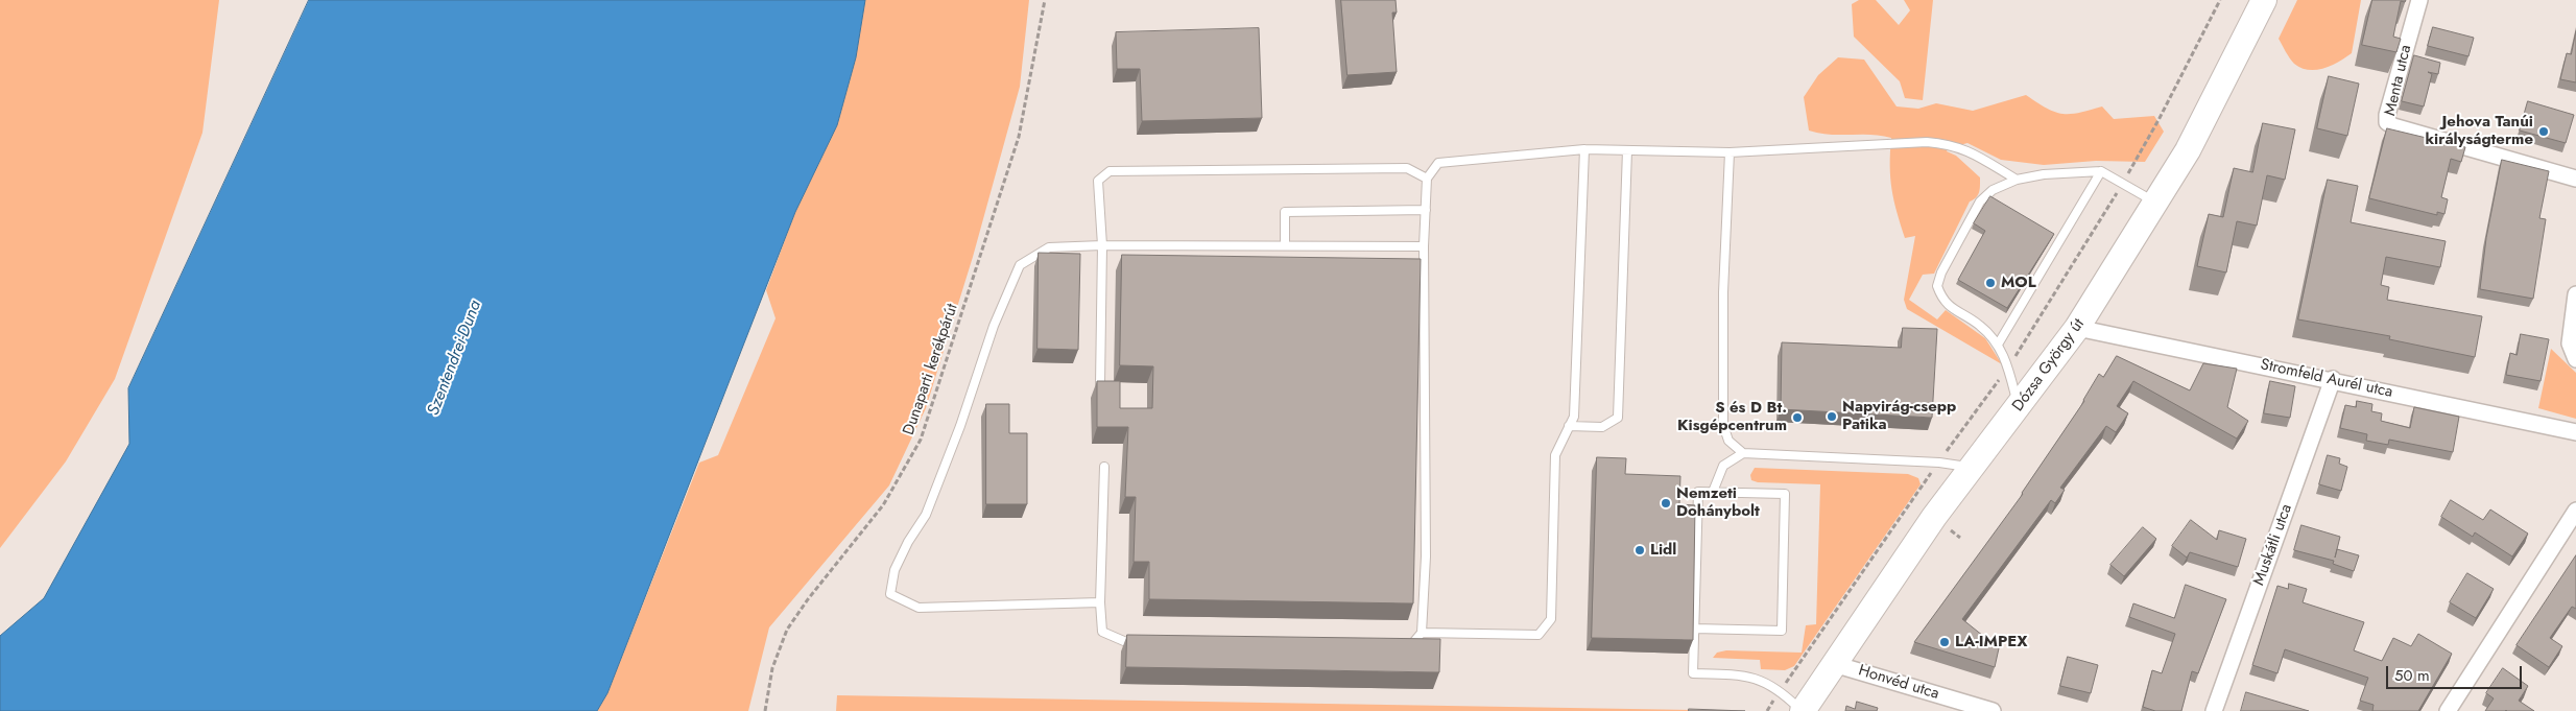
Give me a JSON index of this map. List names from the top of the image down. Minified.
{"streets":{"main road":["Dózsa György út"],"street":["Menta utca","Stromfeld Aurél utca","Muskátli utca","Honvéd utca"],"path":["Dunaparti kerékpárút"]},"crossings":[["Dózsa György út","Stromfeld Aurél utca"],["Dózsa György út","Honvéd utca"],["Stromfeld Aurél utca","Muskátli utca"]],"water":["Szentendrei-Duna"],"places":["Jehova Tanúi királyságterme","MOL","Napvirág-csepp Patika","S és D Bt. Kisgépcentrum","Nemzeti Dohánybolt","Lidl","LA-IMPEX"],"scale_bar":"50 m"}
